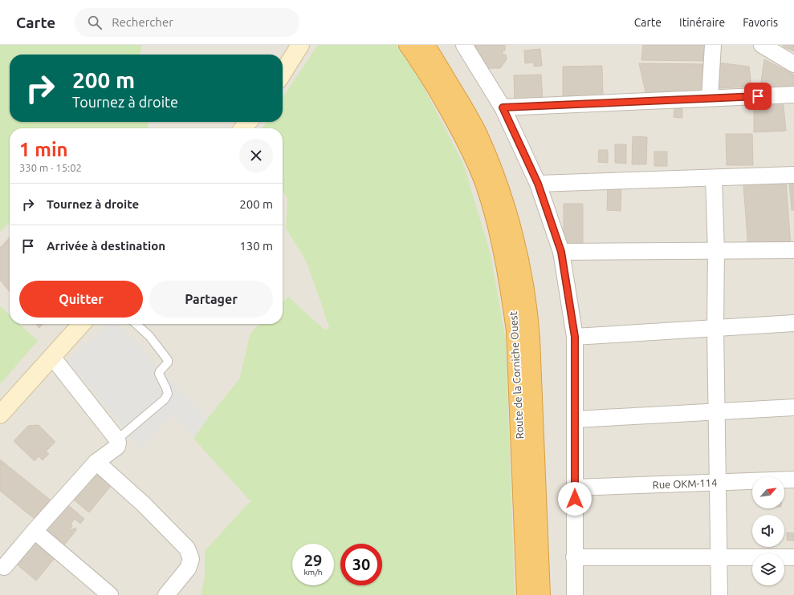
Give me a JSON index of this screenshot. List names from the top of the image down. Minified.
{"streets":{"highway":["Route de la Corniche Ouest"],"street":["Rue OKM-114"]},"north":"top right","page":{"header":"Carte","search":"Rechercher","nav":["Carte","Itinéraire","Favoris"],"turn":["200 m","Tournez à droite"],"heading":["1 min","330 m · 15:02"],"list":[{"name":"Tournez à droite","value":"200 m"},{"name":"Arrivée à destination","value":"130 m"}],"buttons":["Quitter","Partager"],"speed":"29 km/h","limit":"30"}}
